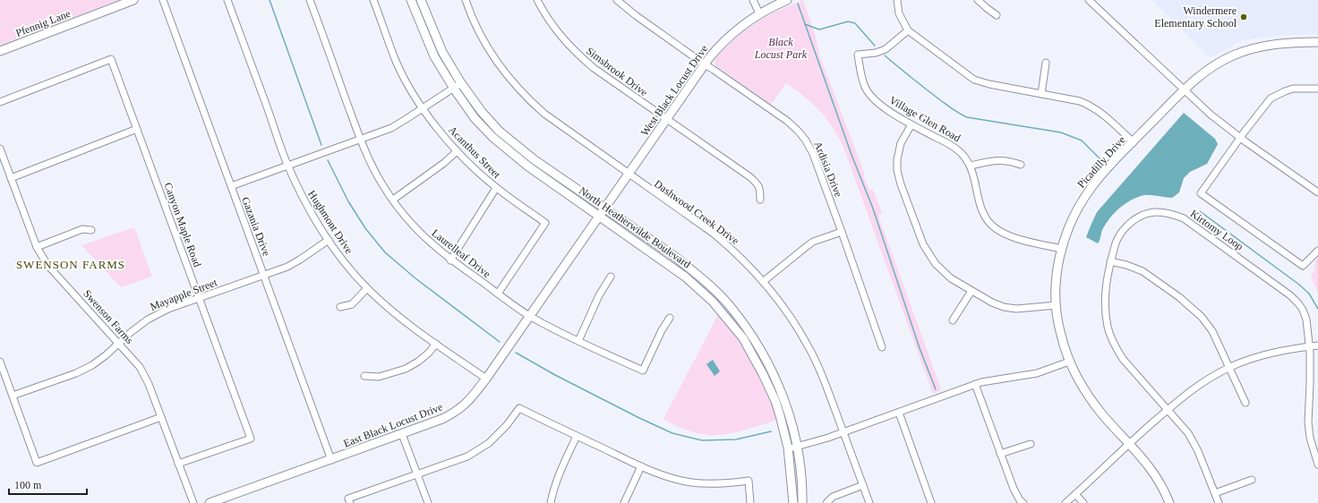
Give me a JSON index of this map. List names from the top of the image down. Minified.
{"streets":{"street":["Pfennig Lane","Simsbrook Drive","West Black Locust Drive","Village Glen Road","Acanthus Street","Picadilly Drive","Ardisia Drive","Dashwood Creek Drive","Hughmont Drive","Canyon Maple Road","Gazania Drive","North Heatherwilde Boulevard","Kirtomy Loop","Laurelleaf Drive","Mayapple Street","Swenson Farms","East Black Locust Drive"]},"crossings":[["Simsbrook Drive","West Black Locust Drive"],["West Black Locust Drive","Ardisia Drive"],["West Black Locust Drive","Dashwood Creek Drive"],["West Black Locust Drive","North Heatherwilde Boulevard"],["West Black Locust Drive","East Black Locust Drive"],["Village Glen Road","Picadilly Drive"],["Acanthus Street","Laurelleaf Drive"],["Hughmont Drive","Mayapple Street"],["Hughmont Drive","East Black Locust Drive"],["Canyon Maple Road","Mayapple Street"],["Canyon Maple Road","Swenson Farms"],["Gazania Drive","Mayapple Street"],["Gazania Drive","East Black Locust Drive"],["North Heatherwilde Boulevard","East Black Locust Drive"],["Laurelleaf Drive","East Black Locust Drive"],["Mayapple Street","Swenson Farms"]],"districts":["SWENSON FARMS"],"parks":["Black Locust Park"],"places":["Windermere Elementary School"],"scale_bar":"100 m"}
